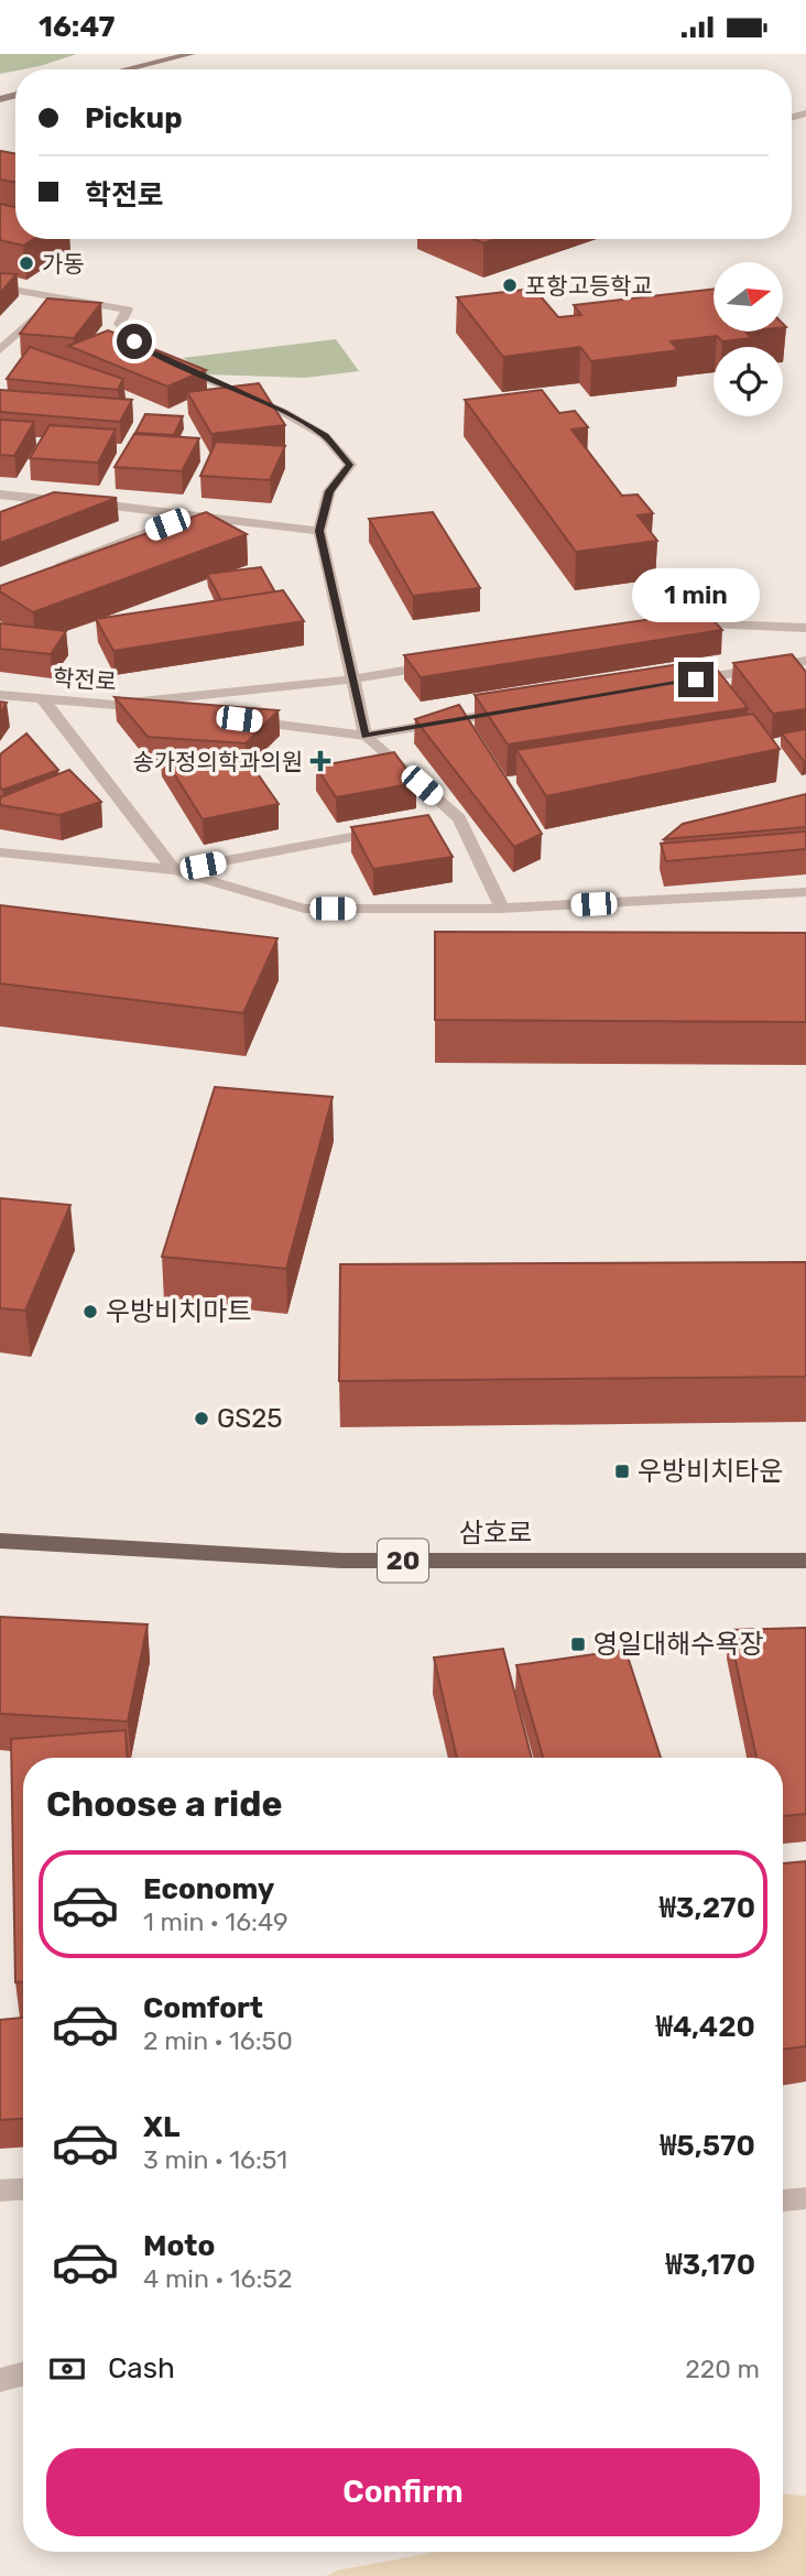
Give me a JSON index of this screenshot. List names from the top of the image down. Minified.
{"streets":{"main road":["삼호로","20"],"street":["학전로"]},"places":{"other":["가동","포항고등학교","우방비치마트","GS25"],"health":["송가정의학과의원"],"transit":["우방비치타운","영일대해수욕장"]},"north":"right","page":{"status":"16:47","banner":["Pickup","학전로"],"bubble":"1 min","heading":"Choose a ride","list":[{"name":"Economy","note":"1 min · 16:49","value":"₩3,270"},{"name":"Comfort","note":"2 min · 16:50","value":"₩4,420"},{"name":"XL","note":"3 min · 16:51","value":"₩5,570"},{"name":"Moto","note":"4 min · 16:52","value":"₩3,170"}],"pay":["Cash","220 m"],"buttons":"Confirm"}}
